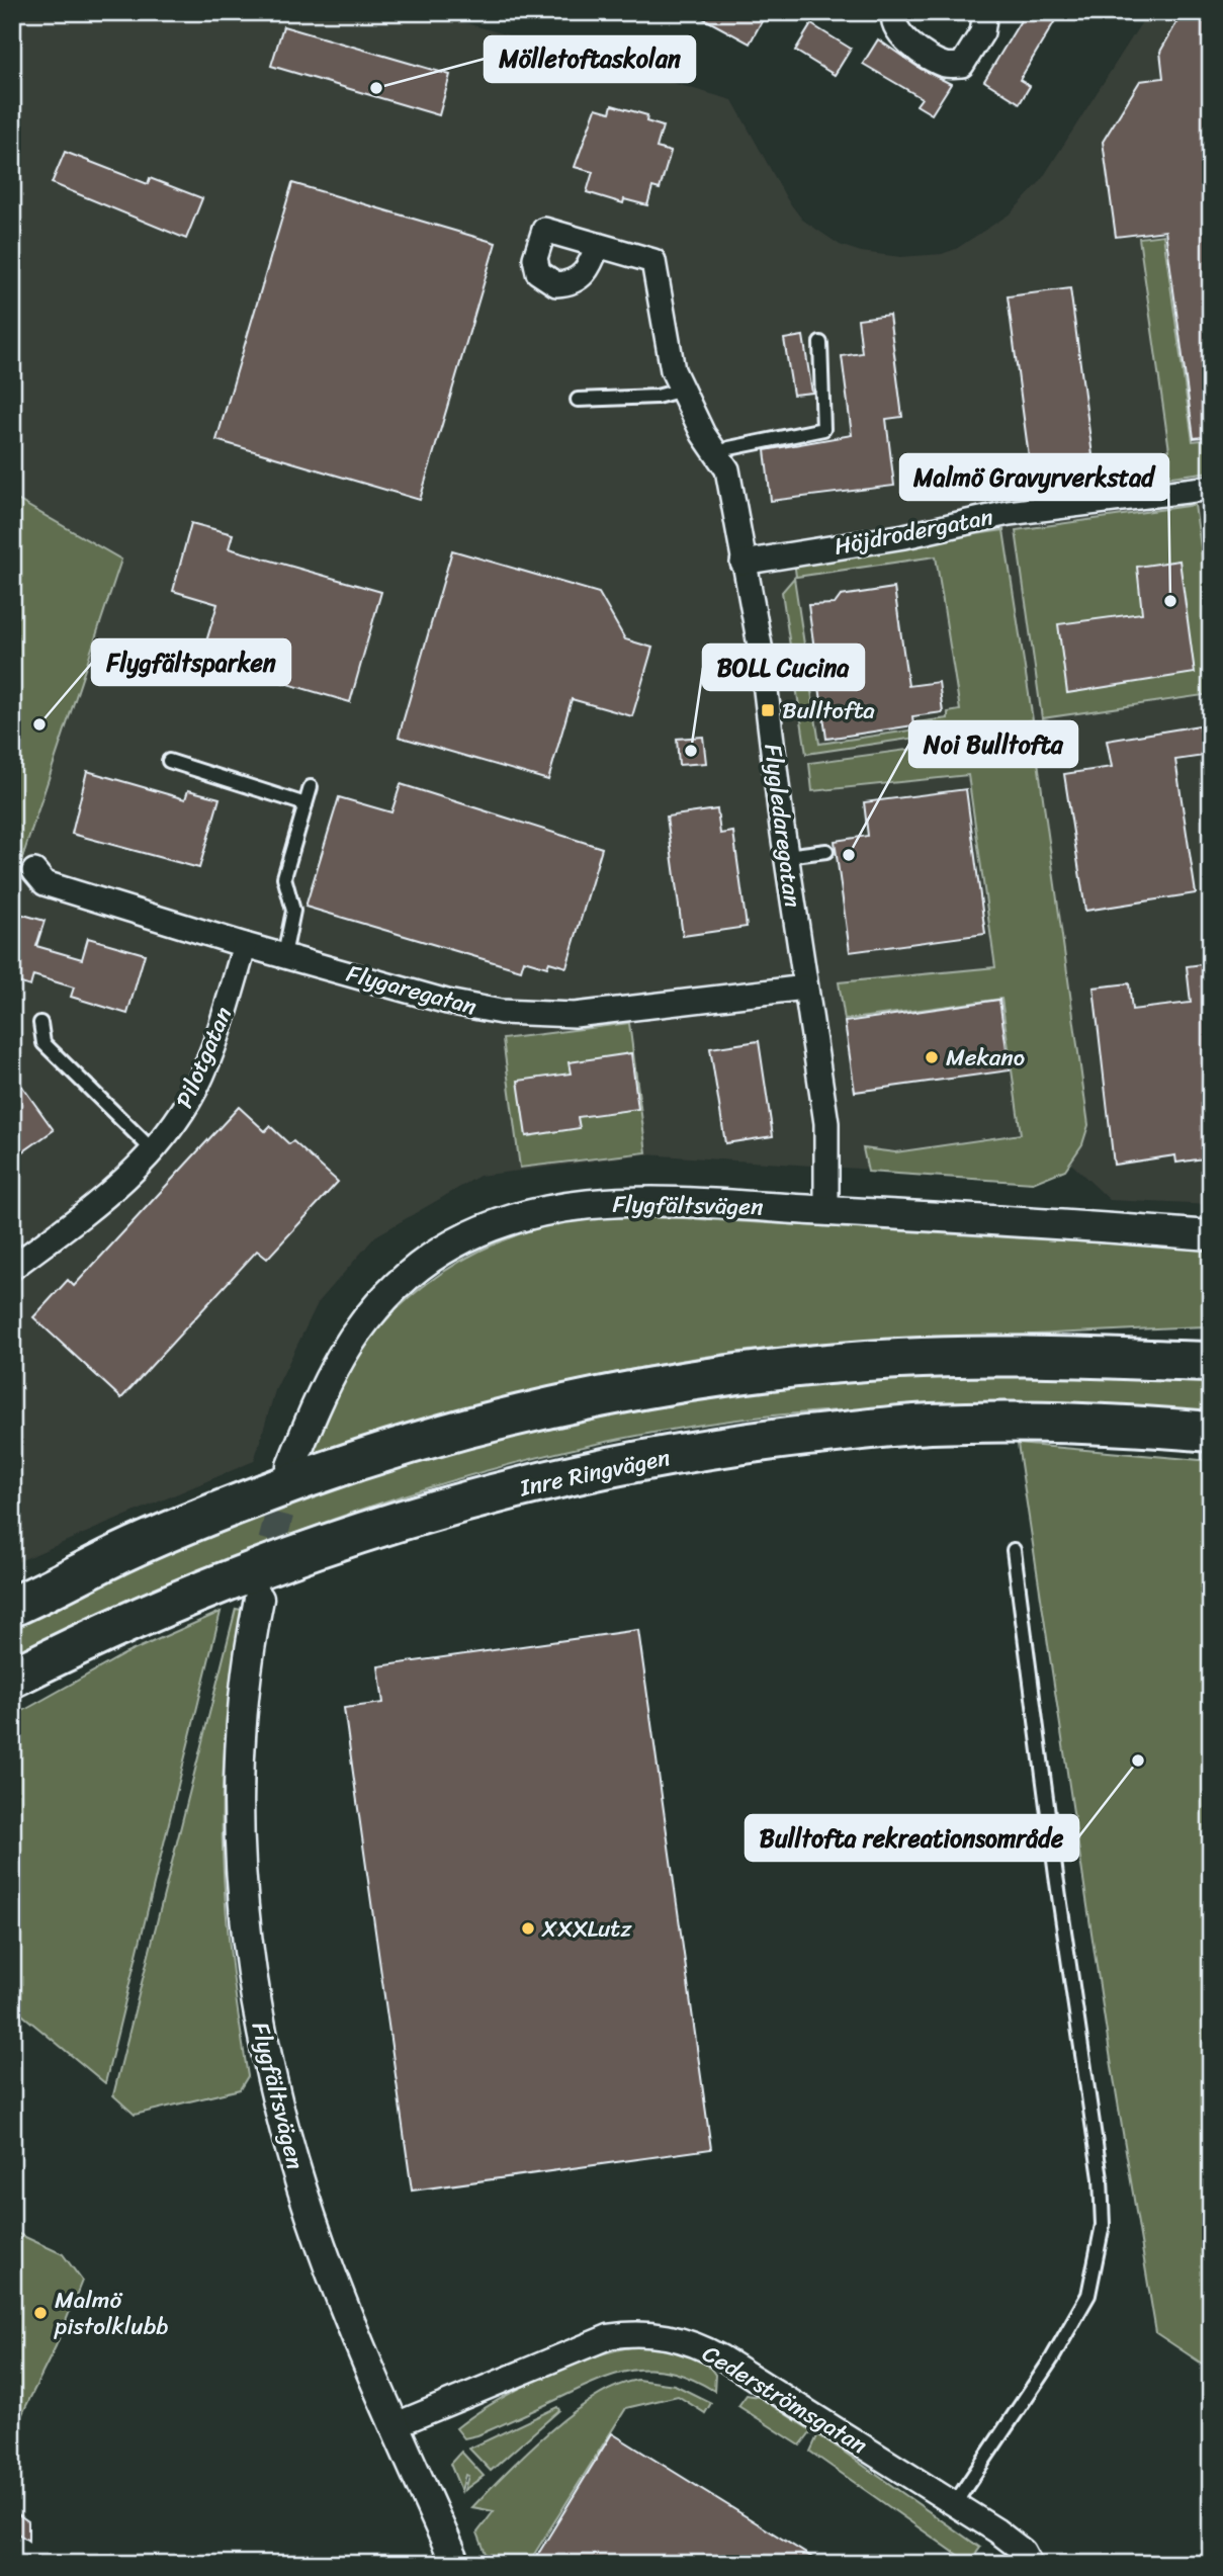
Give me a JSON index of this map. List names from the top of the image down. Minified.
{"streets":{"highway":["Inre Ringvägen"],"street":["Höjdrodergatan","Flygledaregatan","Flygaregatan","Pilotgatan","Flygfältsvägen","Cederströmsgatan"]},"crossings":[["Höjdrodergatan","Flygledaregatan"],["Flygledaregatan","Flygaregatan"],["Flygledaregatan","Flygfältsvägen"],["Flygaregatan","Pilotgatan"],["Flygfältsvägen","Cederströmsgatan"]],"places":{"other":["Mölletoftaskolan","Malmö Gravyrverkstad","Flygfältsparken","BOLL Cucina","Noi Bulltofta","Mekano","Bulltofta rekreationsområde","XXXLutz","Malmö pistolklubb"],"transit":["Bulltofta"]}}
